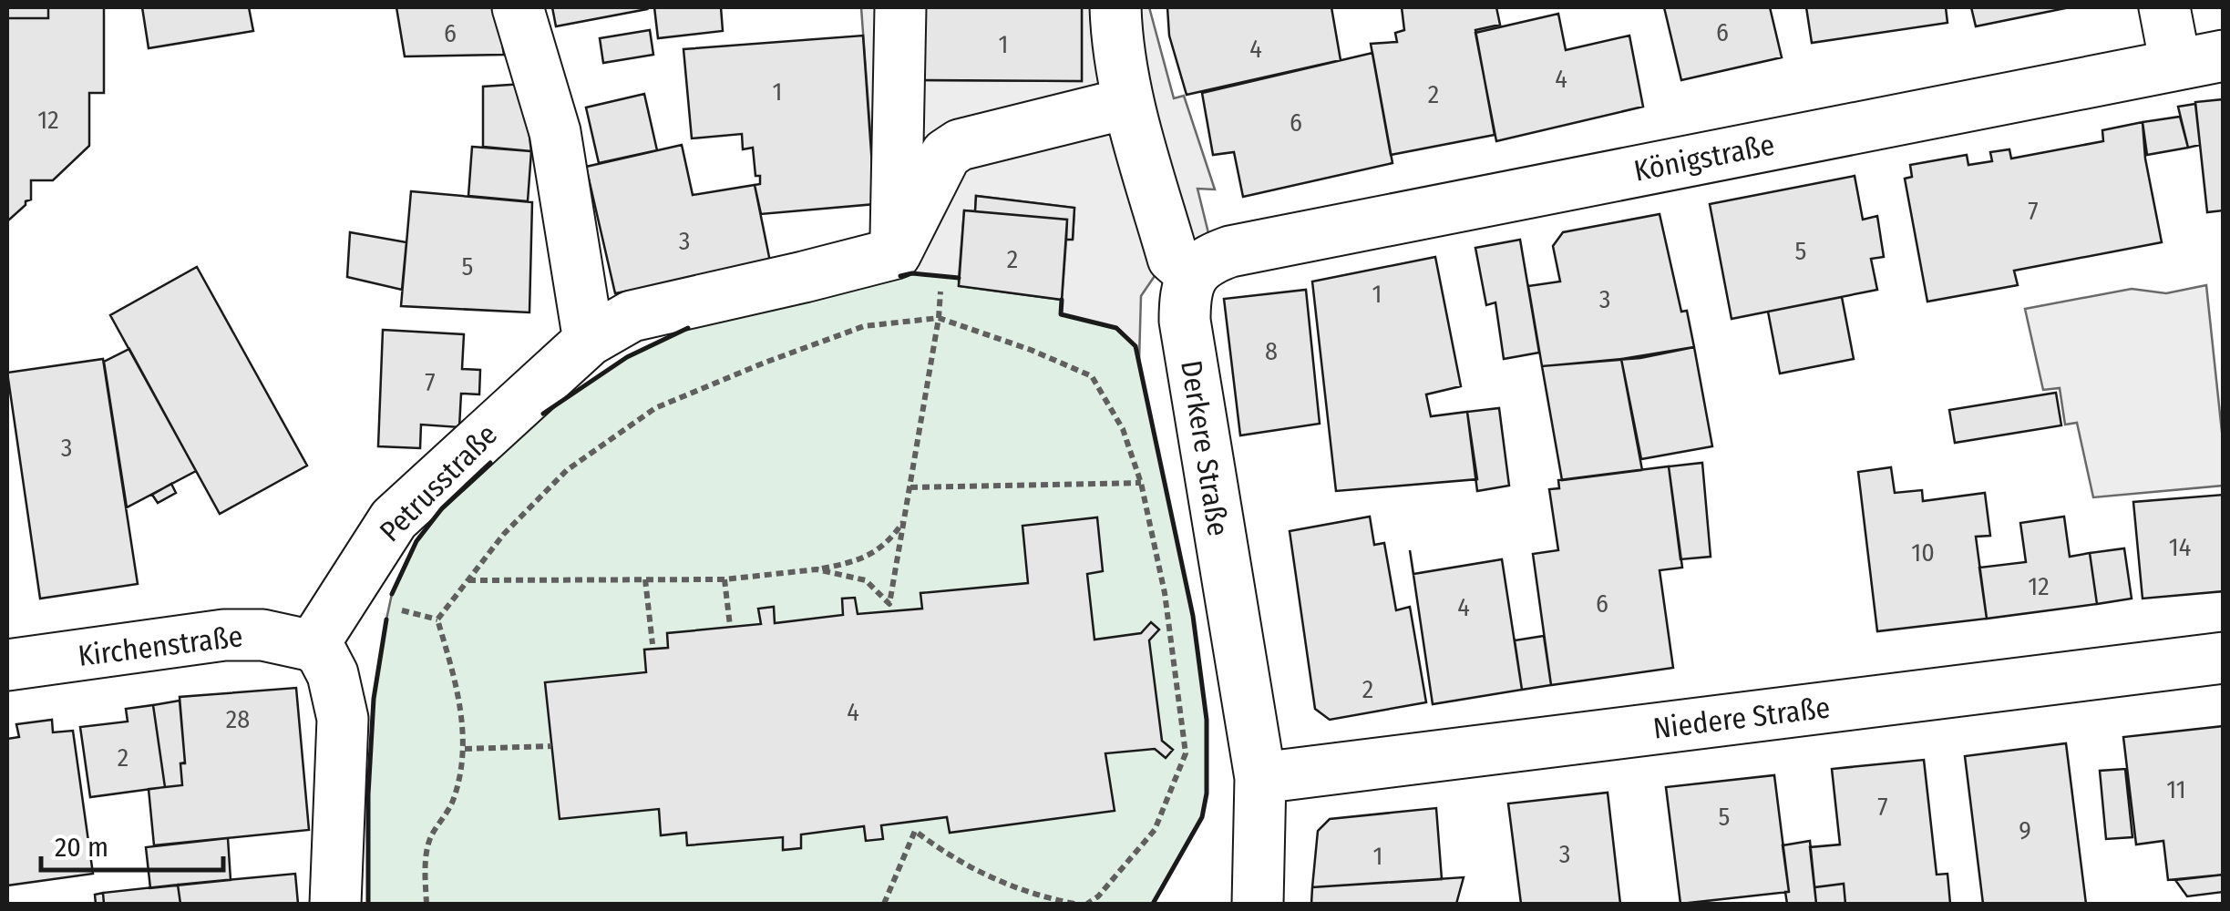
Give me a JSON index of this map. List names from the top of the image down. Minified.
{"streets":{"street":["Königstraße","Derkere Straße","Petrusstraße","Kirchenstraße","Niedere Straße"]},"crossings":[["Königstraße","Derkere Straße"],["Derkere Straße","Niedere Straße"],["Petrusstraße","Kirchenstraße"]],"house_numbers":["6","6","1","4","4","1","2","12","6","7","3","5","2","5","1","3","8","7","3","14","10","12","6","4","2","4","28","2","11","7","5","9","3","1"],"scale_bar":"20 m"}
